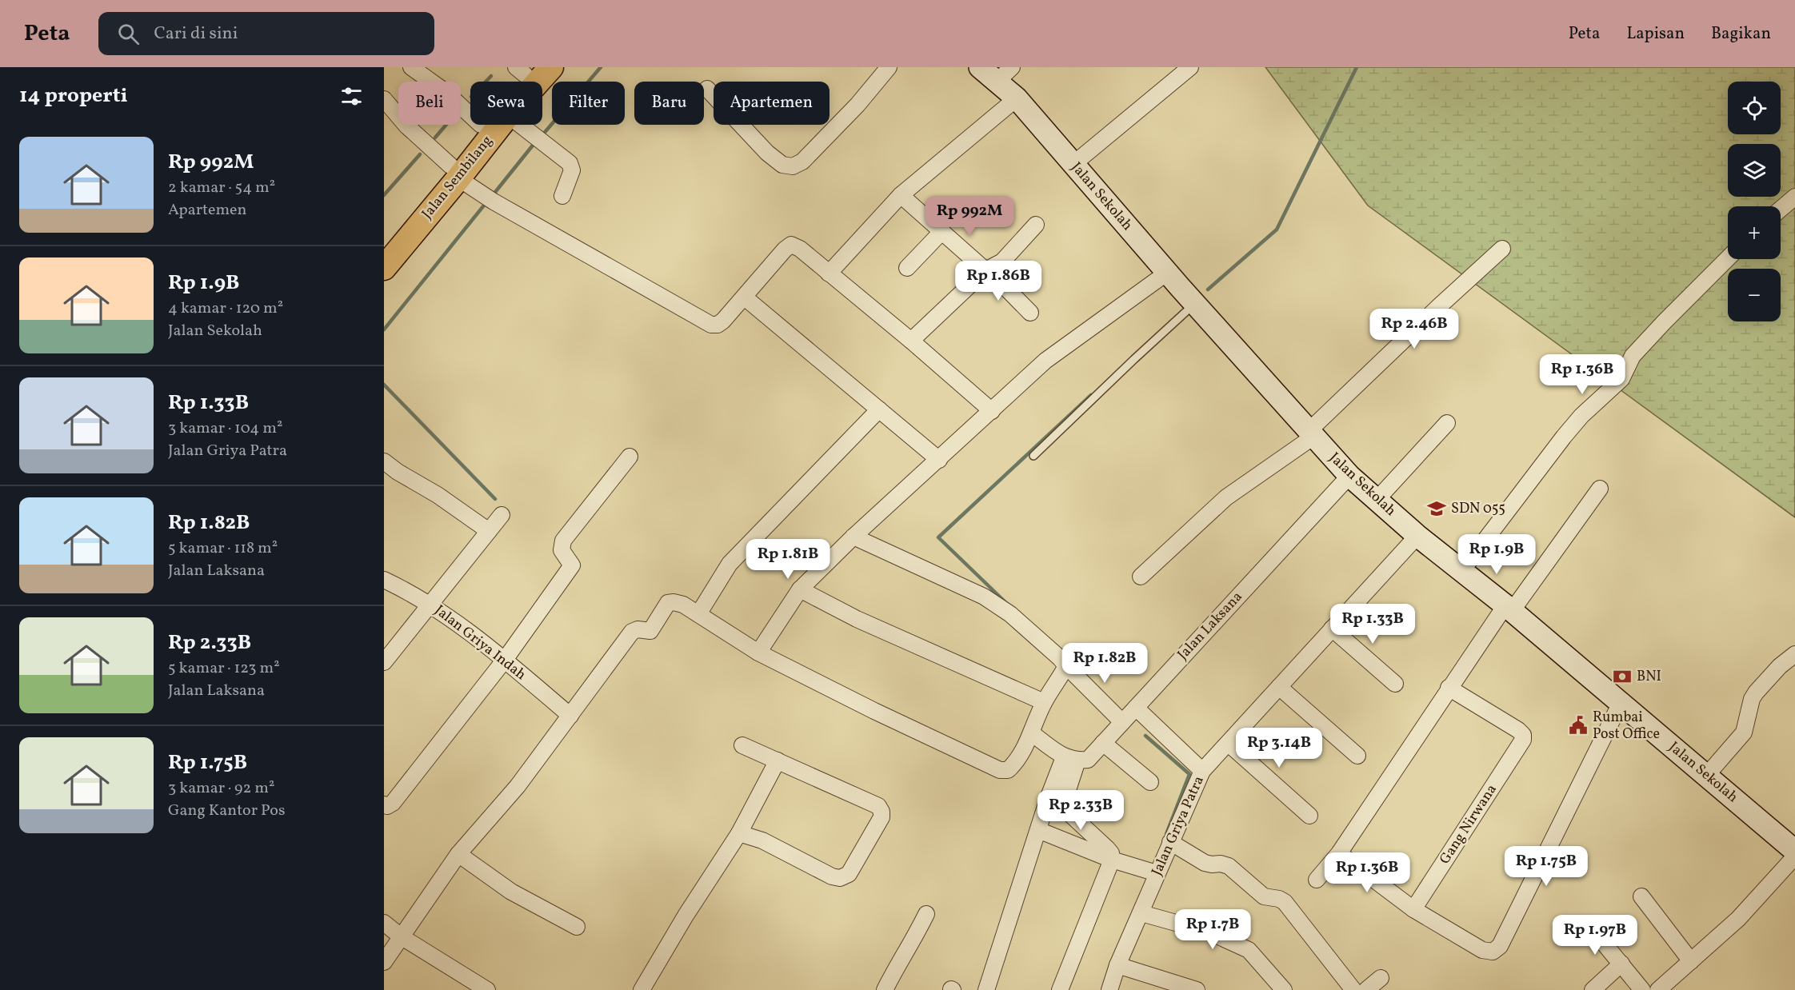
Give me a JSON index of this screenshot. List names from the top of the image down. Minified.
{"streets":{"main road":["Jalan Sembilang"],"street":["Jalan Sekolah","Jalan Laksana","Jalan Griya Indah","Gang Nirwana","Jalan Griya Patra"]},"crossings":[["Jalan Sekolah","Jalan Laksana"],["Jalan Sekolah","Jalan Griya Patra"]],"places":{"school or university":["SDN 055"],"bank":["BNI"],"public building":["Rumbai Post Office"]},"page":{"header":"Peta","search":"Cari di sini","nav":["Peta","Lapisan","Bagikan"],"heading":"14 properti","map_buttons":["+","−"],"chip":["Beli","Sewa","Filter","Baru","Apartemen"],"list":[{"name":"Rp 992M","note":"2 kamar · 54 m² · Apartemen"},{"name":"Rp 1.9B","note":"4 kamar · 120 m² · Jalan Sekolah"},{"name":"Rp 1.33B","note":"3 kamar · 104 m² · Jalan Griya Patra"},{"name":"Rp 1.82B","note":"5 kamar · 118 m² · Jalan Laksana"},{"name":"Rp 2.33B","note":"5 kamar · 123 m² · Jalan Laksana"},{"name":"Rp 1.75B","note":"3 kamar · 92 m² · Gang Kantor Pos"}],"price":["Rp 992M","Rp 1.86B","Rp 2.46B","Rp 1.36B","Rp 1.9B","Rp 1.81B","Rp 1.33B","Rp 1.82B","Rp 3.14B","Rp 2.33B","Rp 1.75B","Rp 1.36B","Rp 1.7B","Rp 1.97B"]}}
